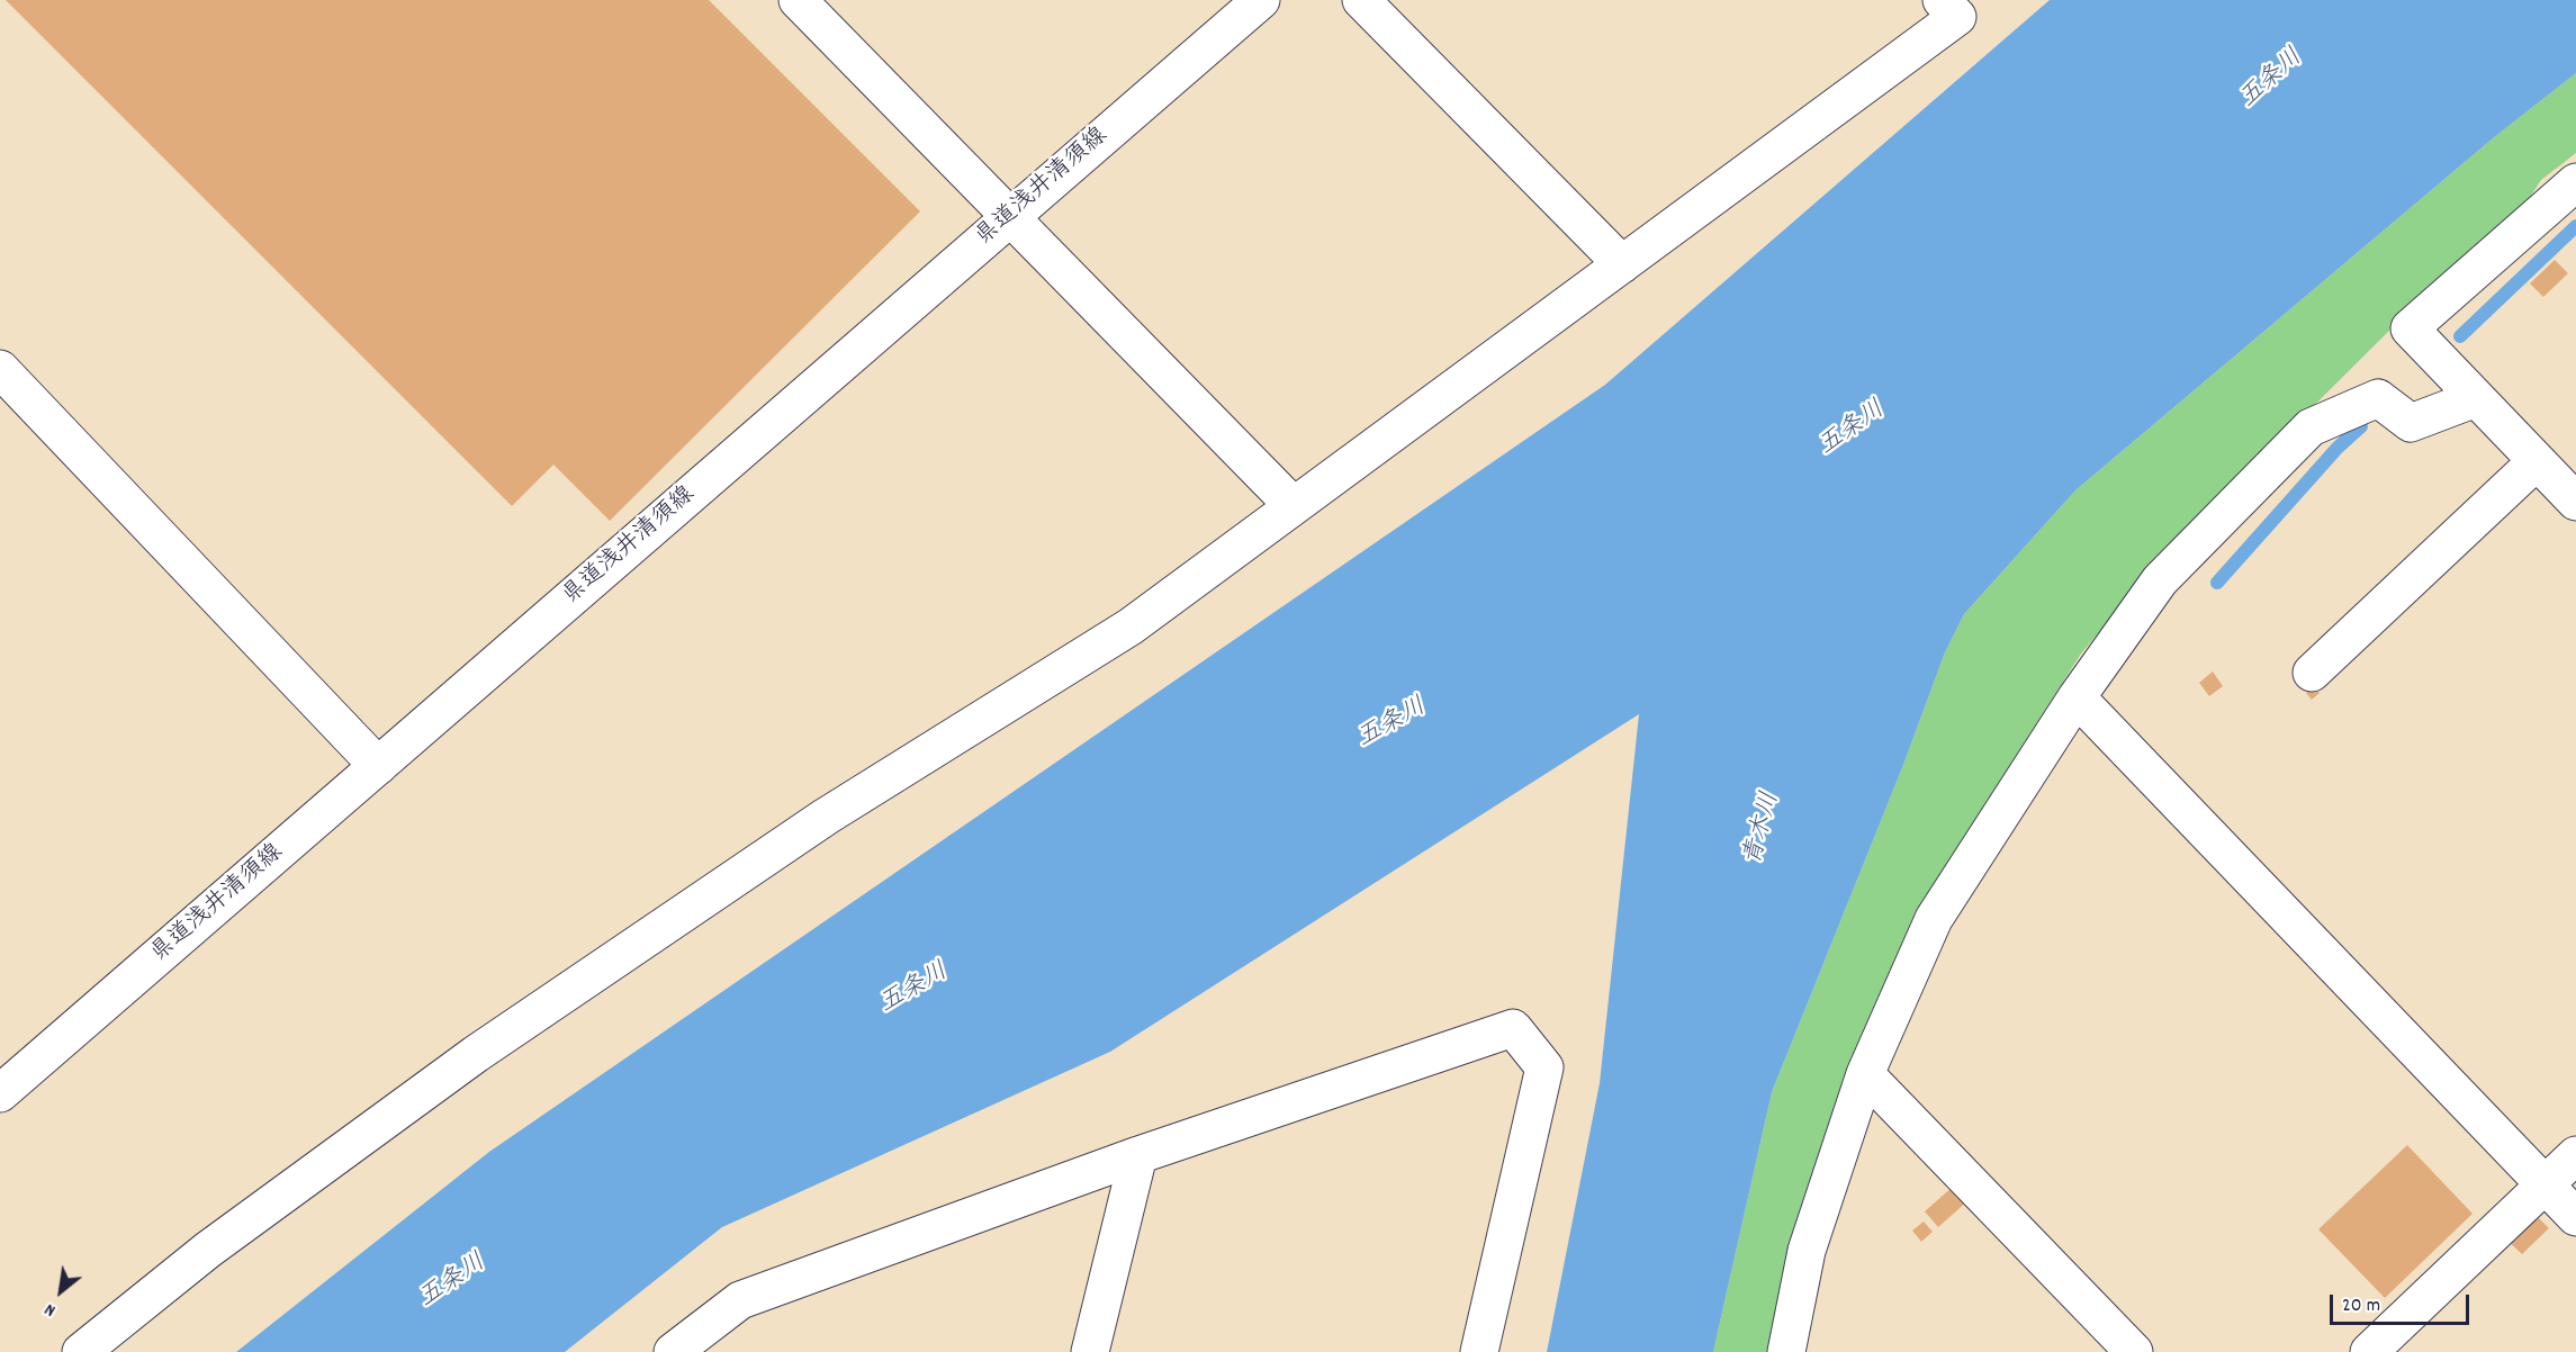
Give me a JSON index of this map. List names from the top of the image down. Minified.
{"streets":{"street":["県道浅井清須線"]},"water":["五条川","青木川"],"scale_bar":"20 m","north":"bottom left"}
